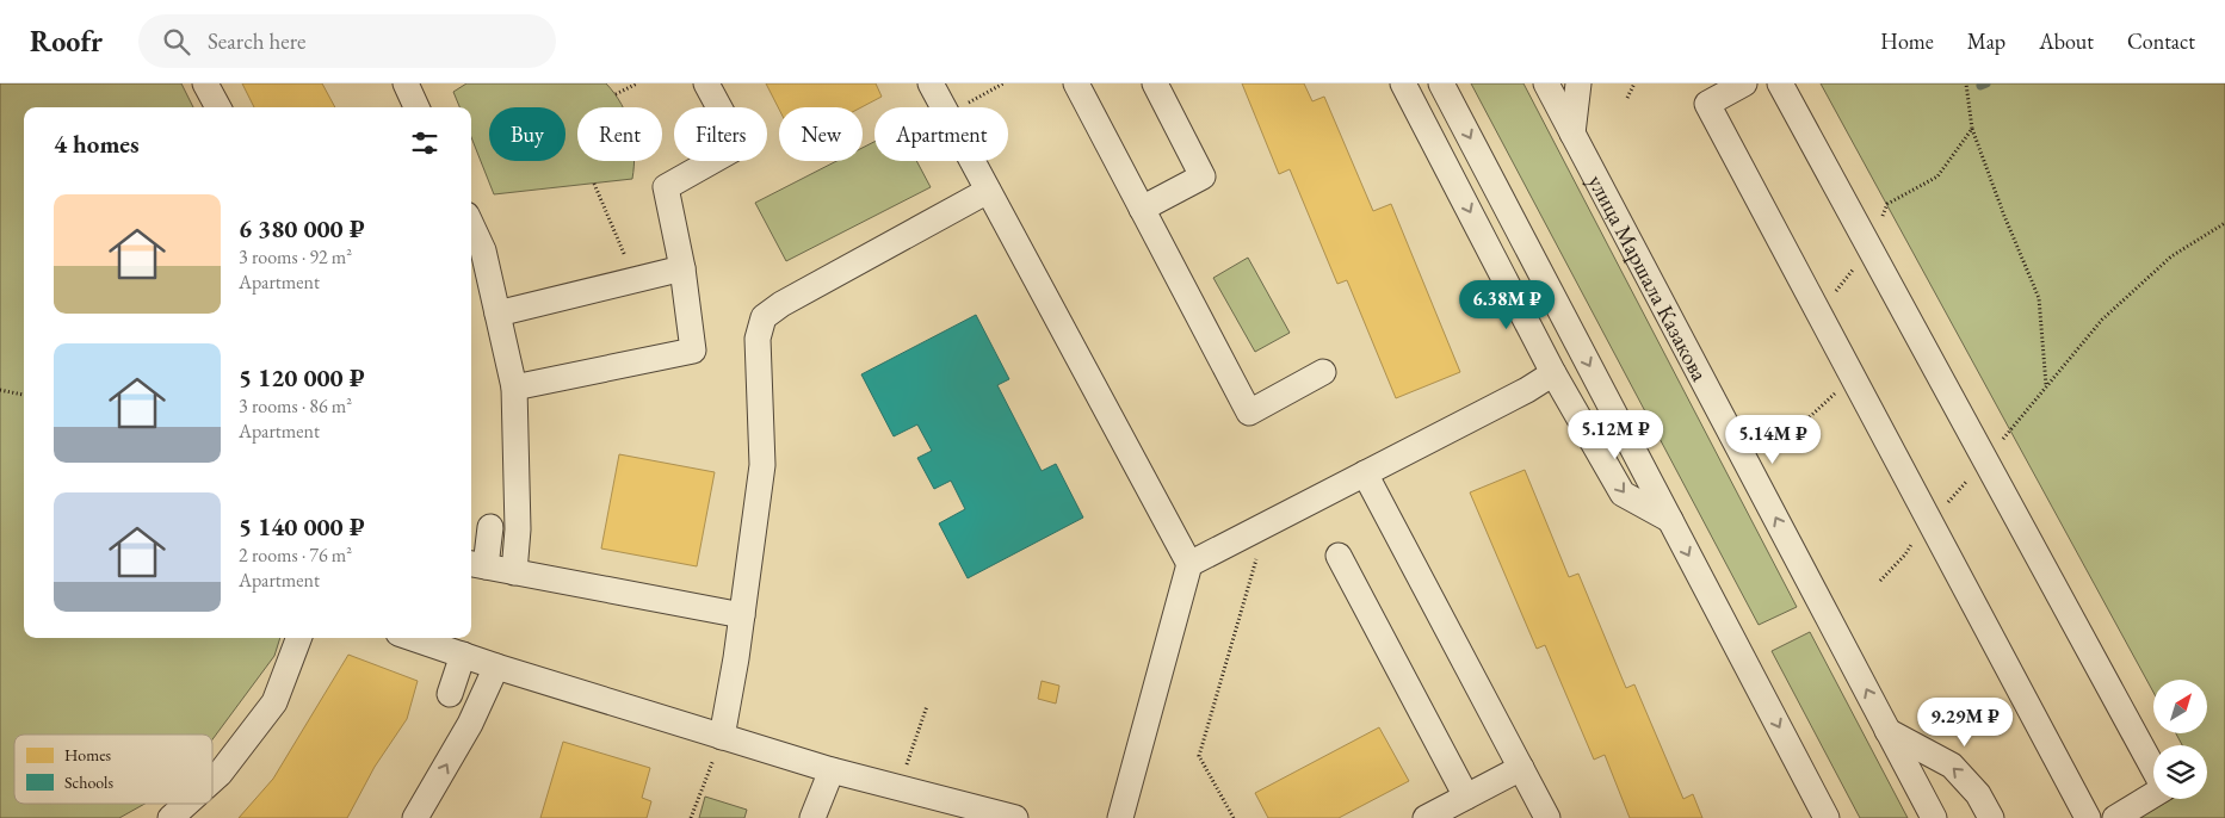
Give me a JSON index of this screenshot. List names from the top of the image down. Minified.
{"streets":{"street":["улица Маршала Казакова"]},"legend":["Homes","Schools"],"north":"top right","page":{"header":"Roofr","search":"Search here","nav":["Home","Map","About","Contact"],"chip":["Buy","Rent","Filters","New","Apartment"],"heading":"4 homes","list":[{"name":"6 380 000 ₽","note":"3 rooms · 92 m² · Apartment"},{"name":"5 120 000 ₽","note":"3 rooms · 86 m² · Apartment"},{"name":"5 140 000 ₽","note":"2 rooms · 76 m² · Apartment"}],"price":["6.38M ₽","5.12M ₽","5.14M ₽","9.29M ₽"]}}
